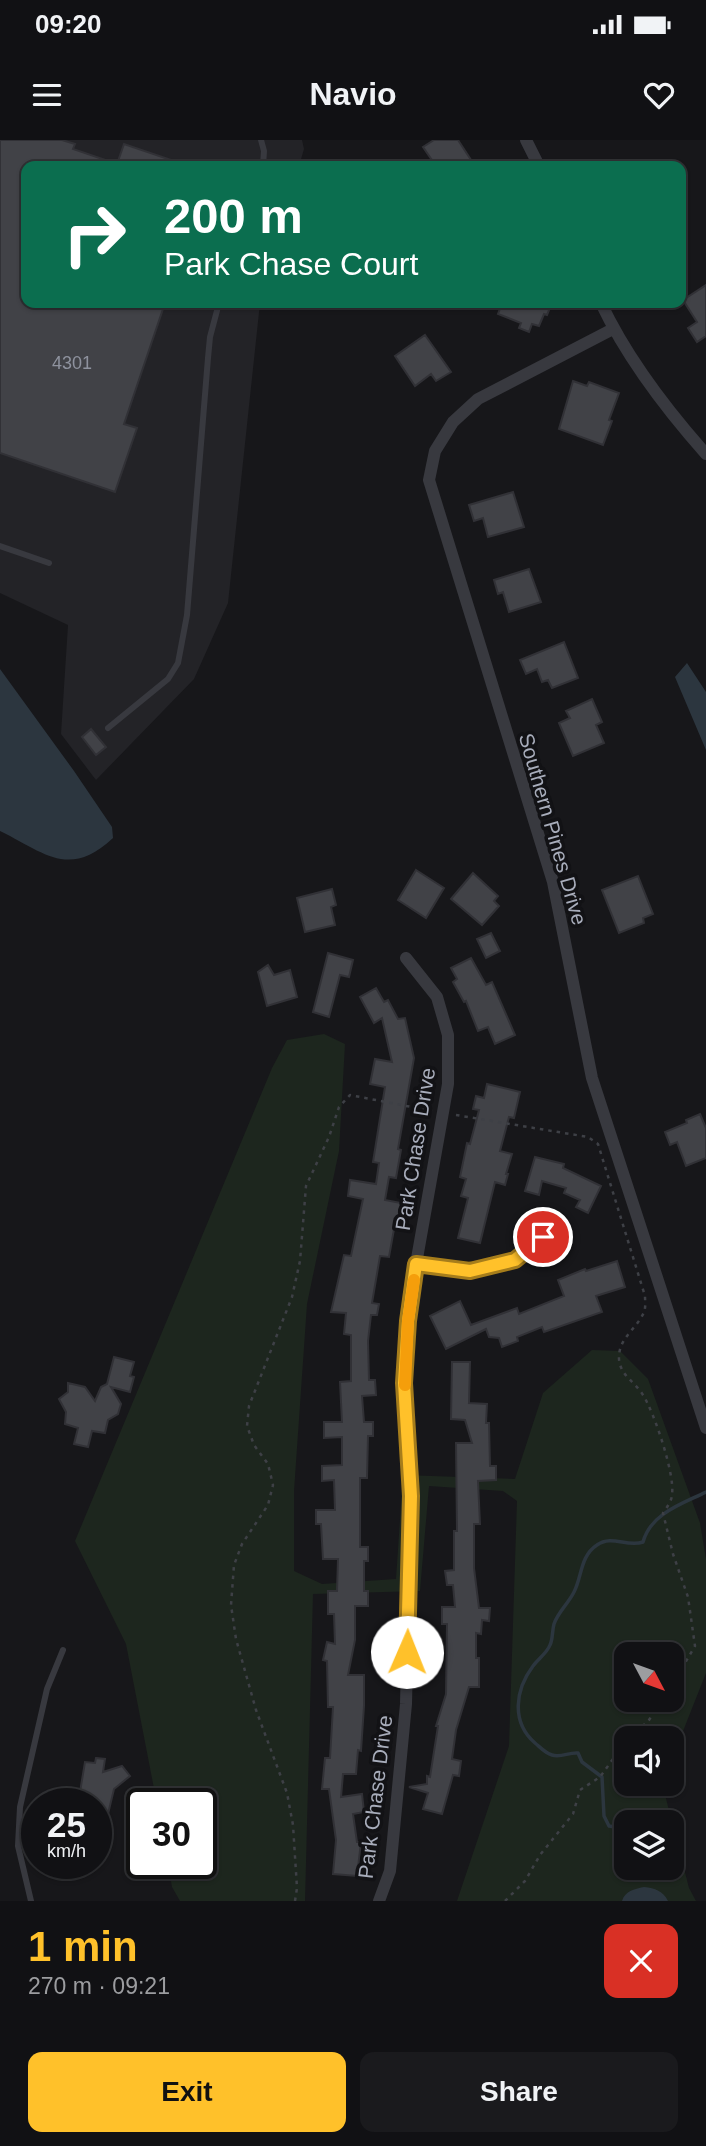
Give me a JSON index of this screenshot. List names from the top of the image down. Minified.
{"streets":{"street":["Southern Pines Drive","Park Chase Drive"]},"house_numbers":["4301"],"north":"bottom right","page":{"status":"09:20","header":"Navio","turn":["200 m","Park Chase Court"],"speed":"25 km/h","limit":"30","heading":["1 min","270 m · 09:21"],"buttons":["Exit","Share"]}}
